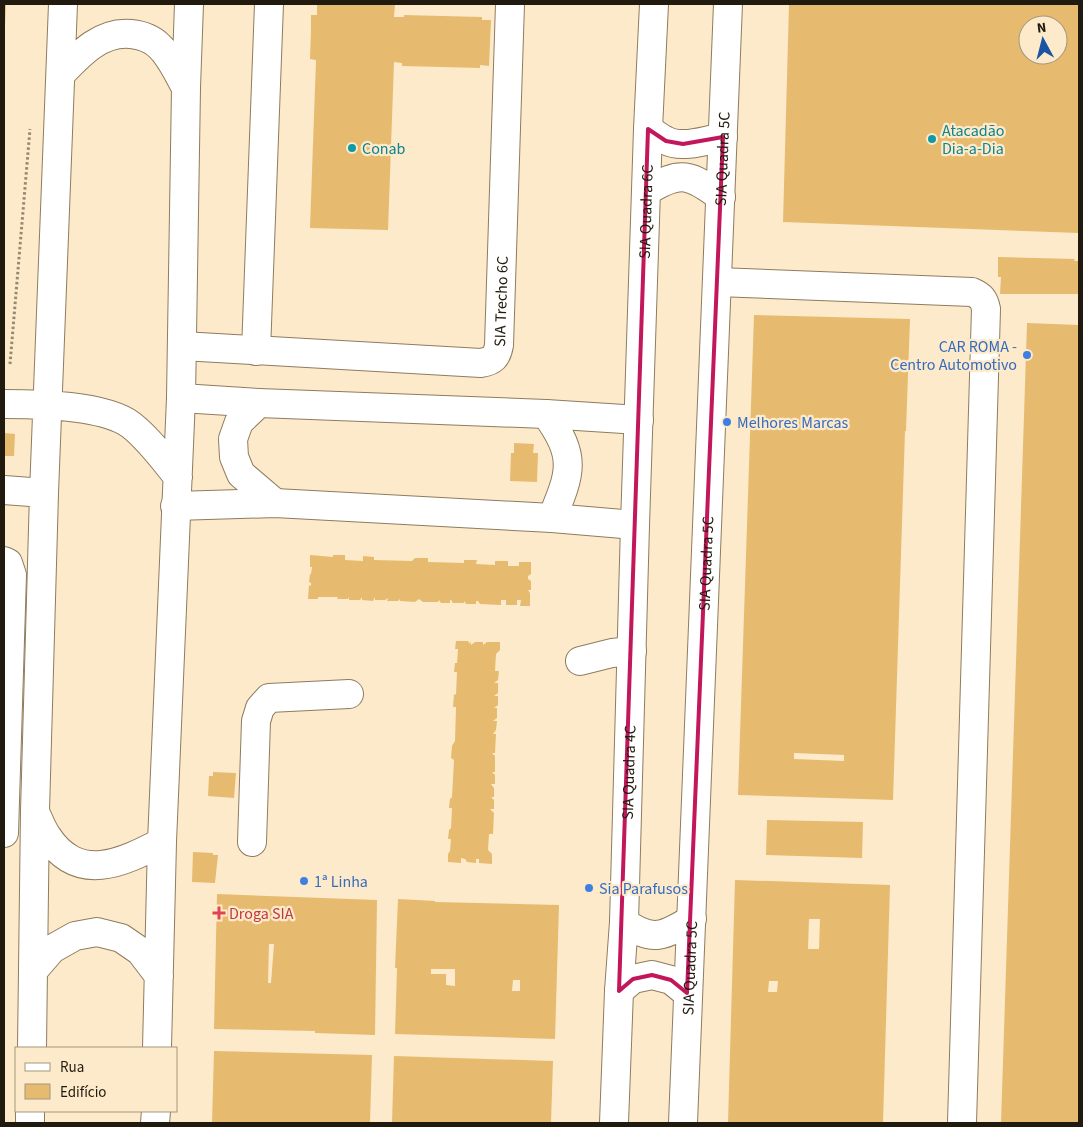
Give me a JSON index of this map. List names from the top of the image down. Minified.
{"streets":{"street":["SIA Quadra 5C","SIA Quadra 6C","SIA Trecho 6C","SIA Quadra 4C"]},"crossings":[["SIA Quadra 6C","SIA Quadra 4C"]],"places":{"other":["Atacadão Dia-a-Dia","Conab","CAR ROMA - Centro Automotivo","Melhores Marcas","1ª Linha","Sia Parafusos"],"health":["Droga SIA"]},"legend":["Rua","Edifício"],"north":"top"}
